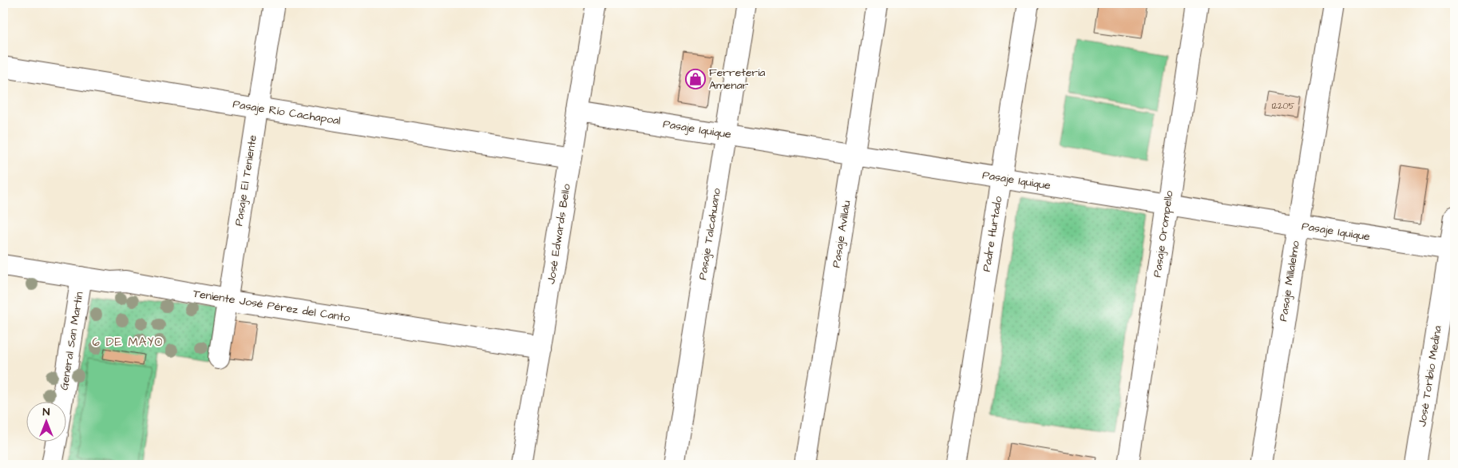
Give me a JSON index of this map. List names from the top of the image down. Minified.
{"streets":{"street":["Pasaje Río Cachapoal","Pasaje Iquique","Pasaje El Teniente","José Edwards Bello","Pasaje Talcahuano","Pasaje Avillalu","Padre Hurtado","Pasaje Orompello","Pasaje Millalelmo","Teniente José Pérez del Canto","General San Martín","José Toribio Medina"]},"crossings":[["Pasaje Río Cachapoal","Pasaje El Teniente"],["Pasaje Río Cachapoal","José Edwards Bello"],["Pasaje Iquique","José Edwards Bello"],["Pasaje Iquique","Pasaje Talcahuano"],["Pasaje Iquique","Pasaje Avillalu"],["Pasaje Iquique","Padre Hurtado"],["Pasaje Iquique","Pasaje Orompello"],["Pasaje Iquique","Pasaje Millalelmo"],["Pasaje Iquique","José Toribio Medina"],["Pasaje El Teniente","Teniente José Pérez del Canto"],["José Edwards Bello","Teniente José Pérez del Canto"],["Teniente José Pérez del Canto","General San Martín"]],"districts":["6 DE MAYO"],"places":{"shop":["Ferretería Amenar"]},"house_numbers":["12205"],"north":"top"}
